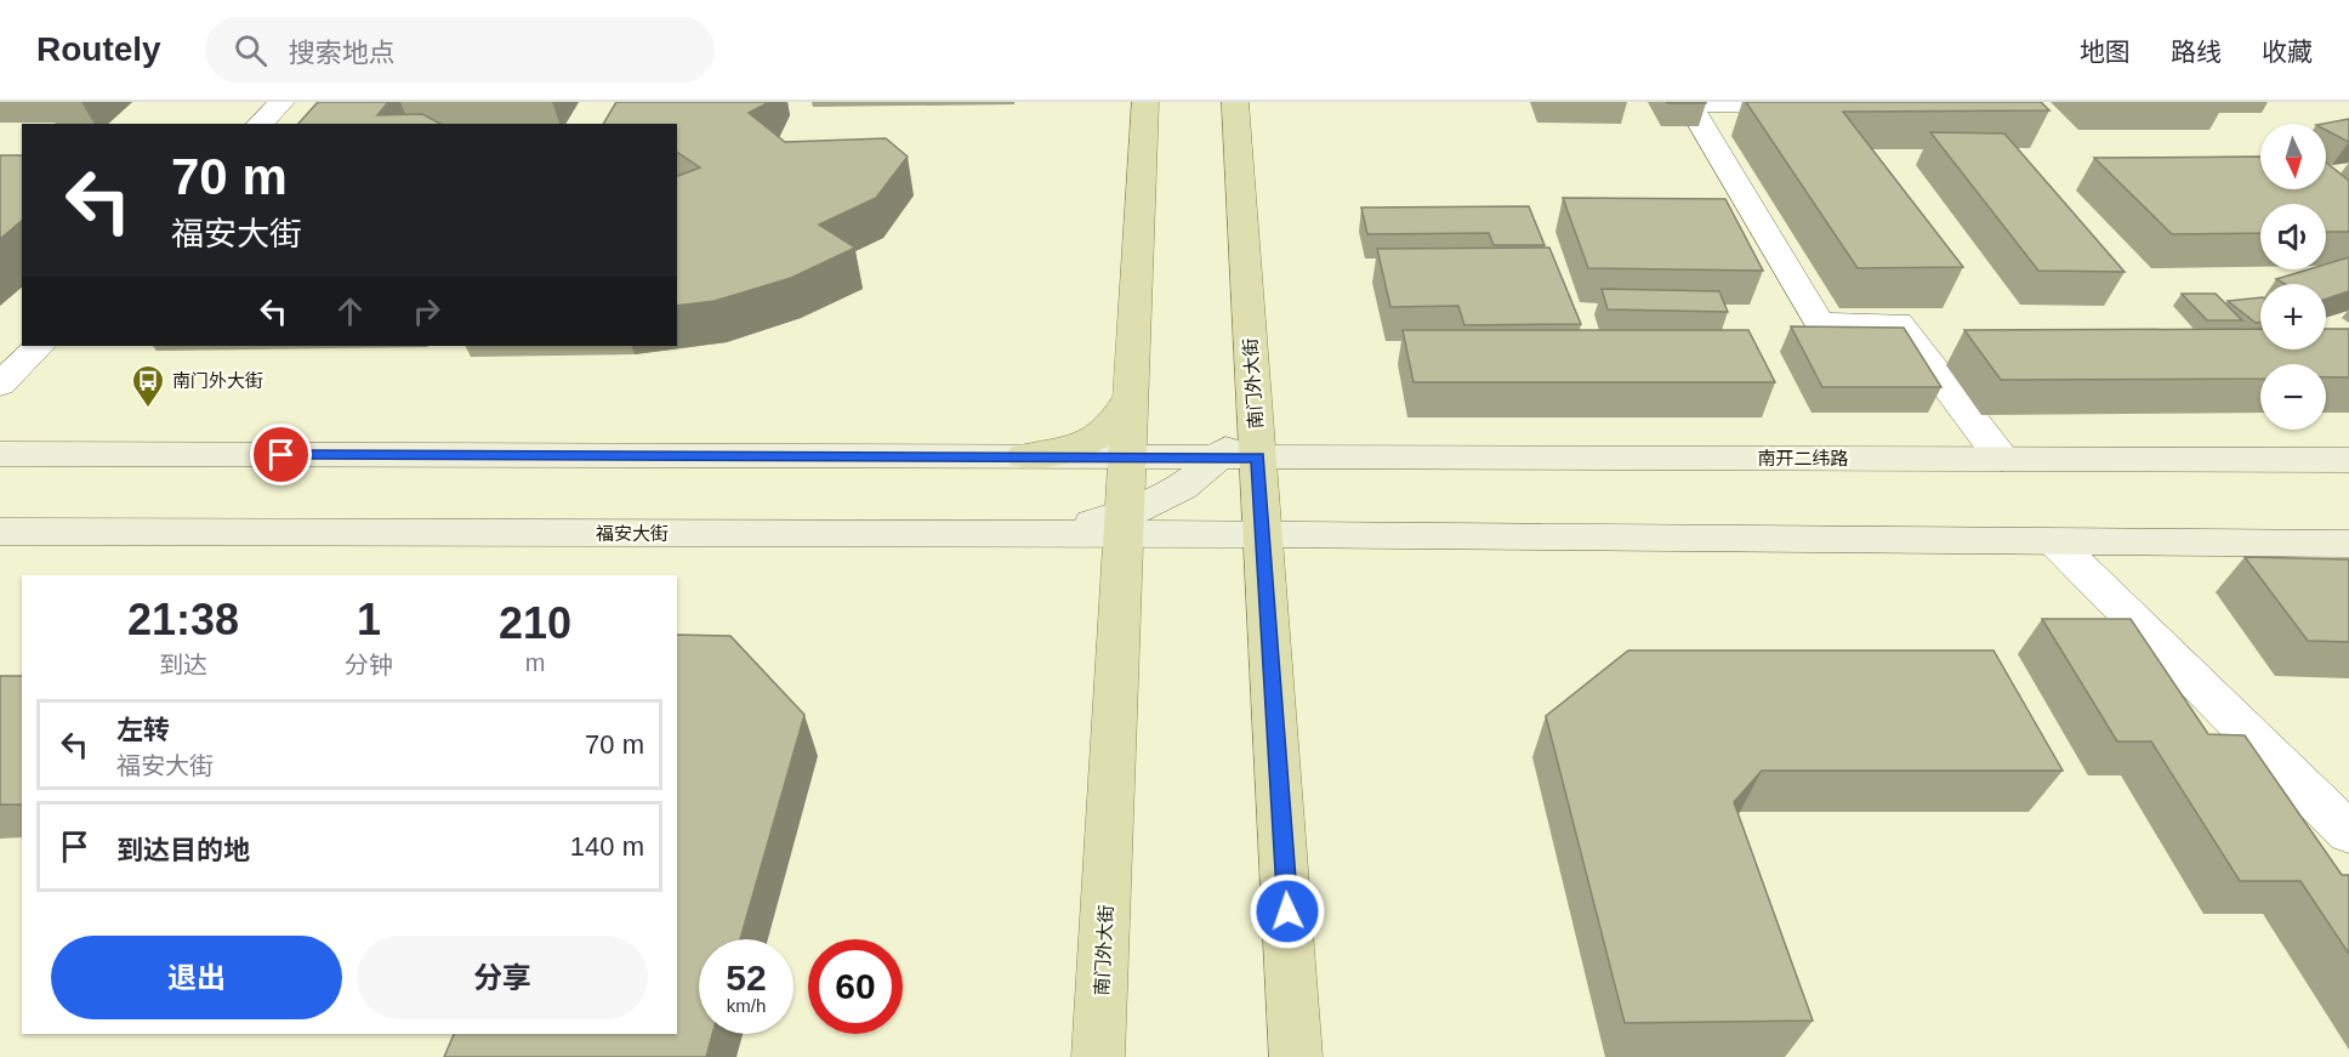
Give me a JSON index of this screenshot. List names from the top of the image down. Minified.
{"streets":{"main road":["南门外大街","南开二纬路","福安大街"]},"crossings":[["南门外大街","南开二纬路"],["南门外大街","福安大街"]],"places":{"bus stop":["南门外大街"]},"north":"bottom","page":{"header":"Routely","search":"搜索地点","nav":["地图","路线","收藏"],"map_buttons":["+","−"],"turn":["70 m","福安大街"],"eta":["21:38","到达","1","分钟","210","m"],"list":[{"name":"左转","note":"福安大街","value":"70 m"},{"name":"到达目的地","value":"140 m"}],"buttons":["退出","分享"],"speed":"52 km/h","limit":"60"}}
